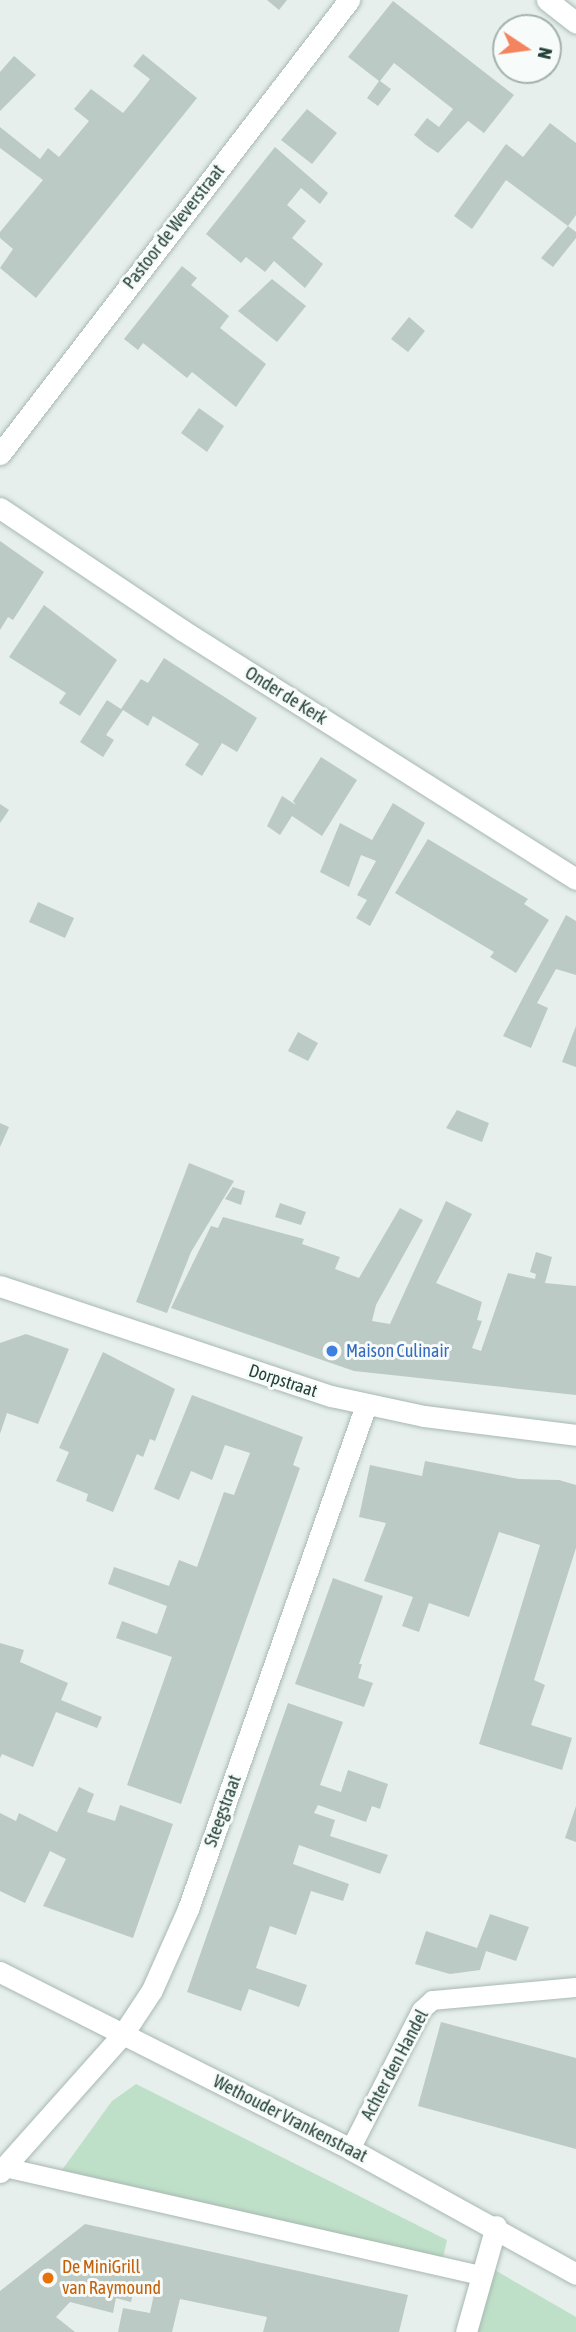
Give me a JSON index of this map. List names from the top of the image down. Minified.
{"streets":{"street":["Pastoor de Weverstraat","Onder de Kerk","Dorpstraat","Steegstraat","Wethouder Vrankenstraat"],"lane":["Achter den Handel"]},"crossings":[["Dorpstraat","Steegstraat"],["Steegstraat","Wethouder Vrankenstraat"],["Achter den Handel","Wethouder Vrankenstraat"]],"places":["Maison Culinair","De MiniGrill van Raymound"],"north":"right"}
